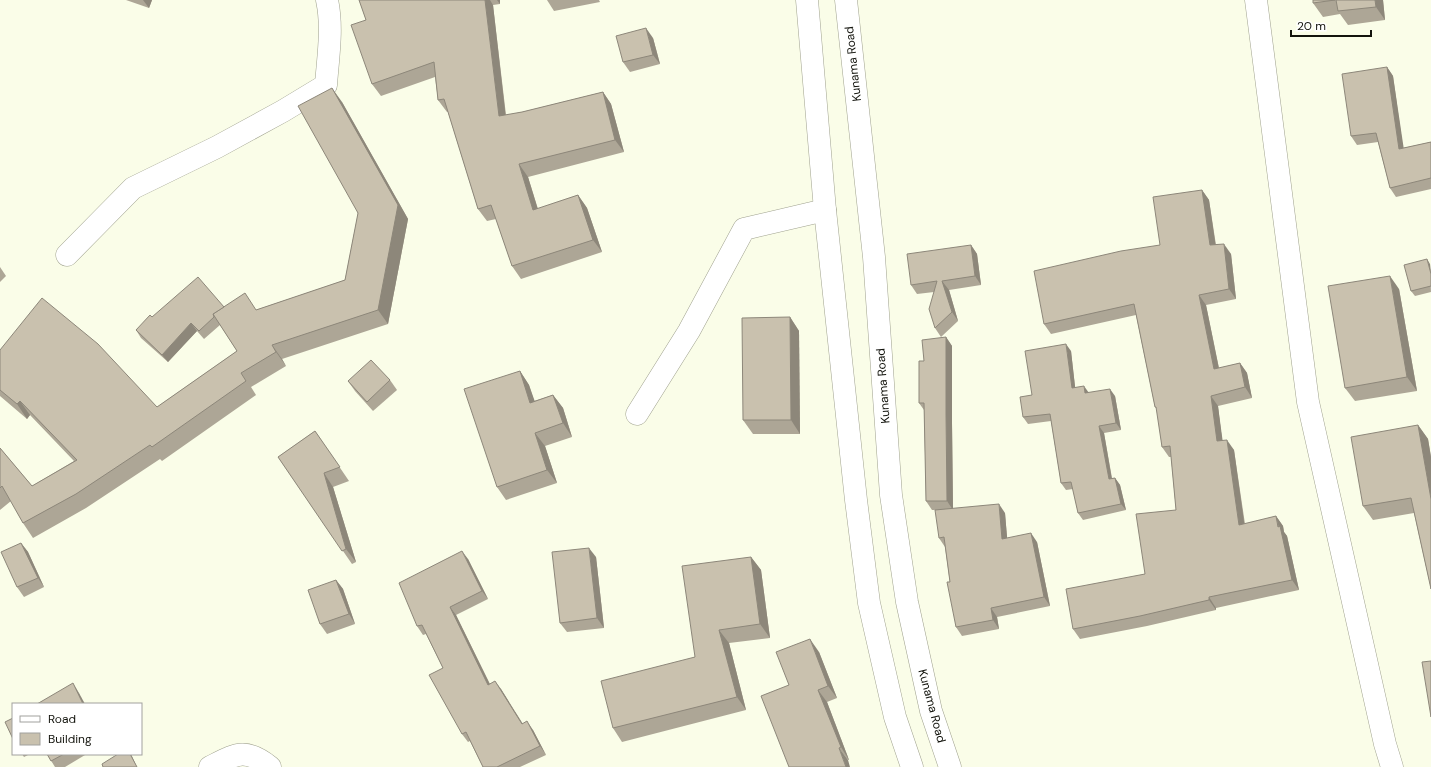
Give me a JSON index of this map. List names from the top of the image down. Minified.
{"streets":{"main road":["Kunama Road"]},"legend":["Road","Building"],"scale_bar":"20 m"}
